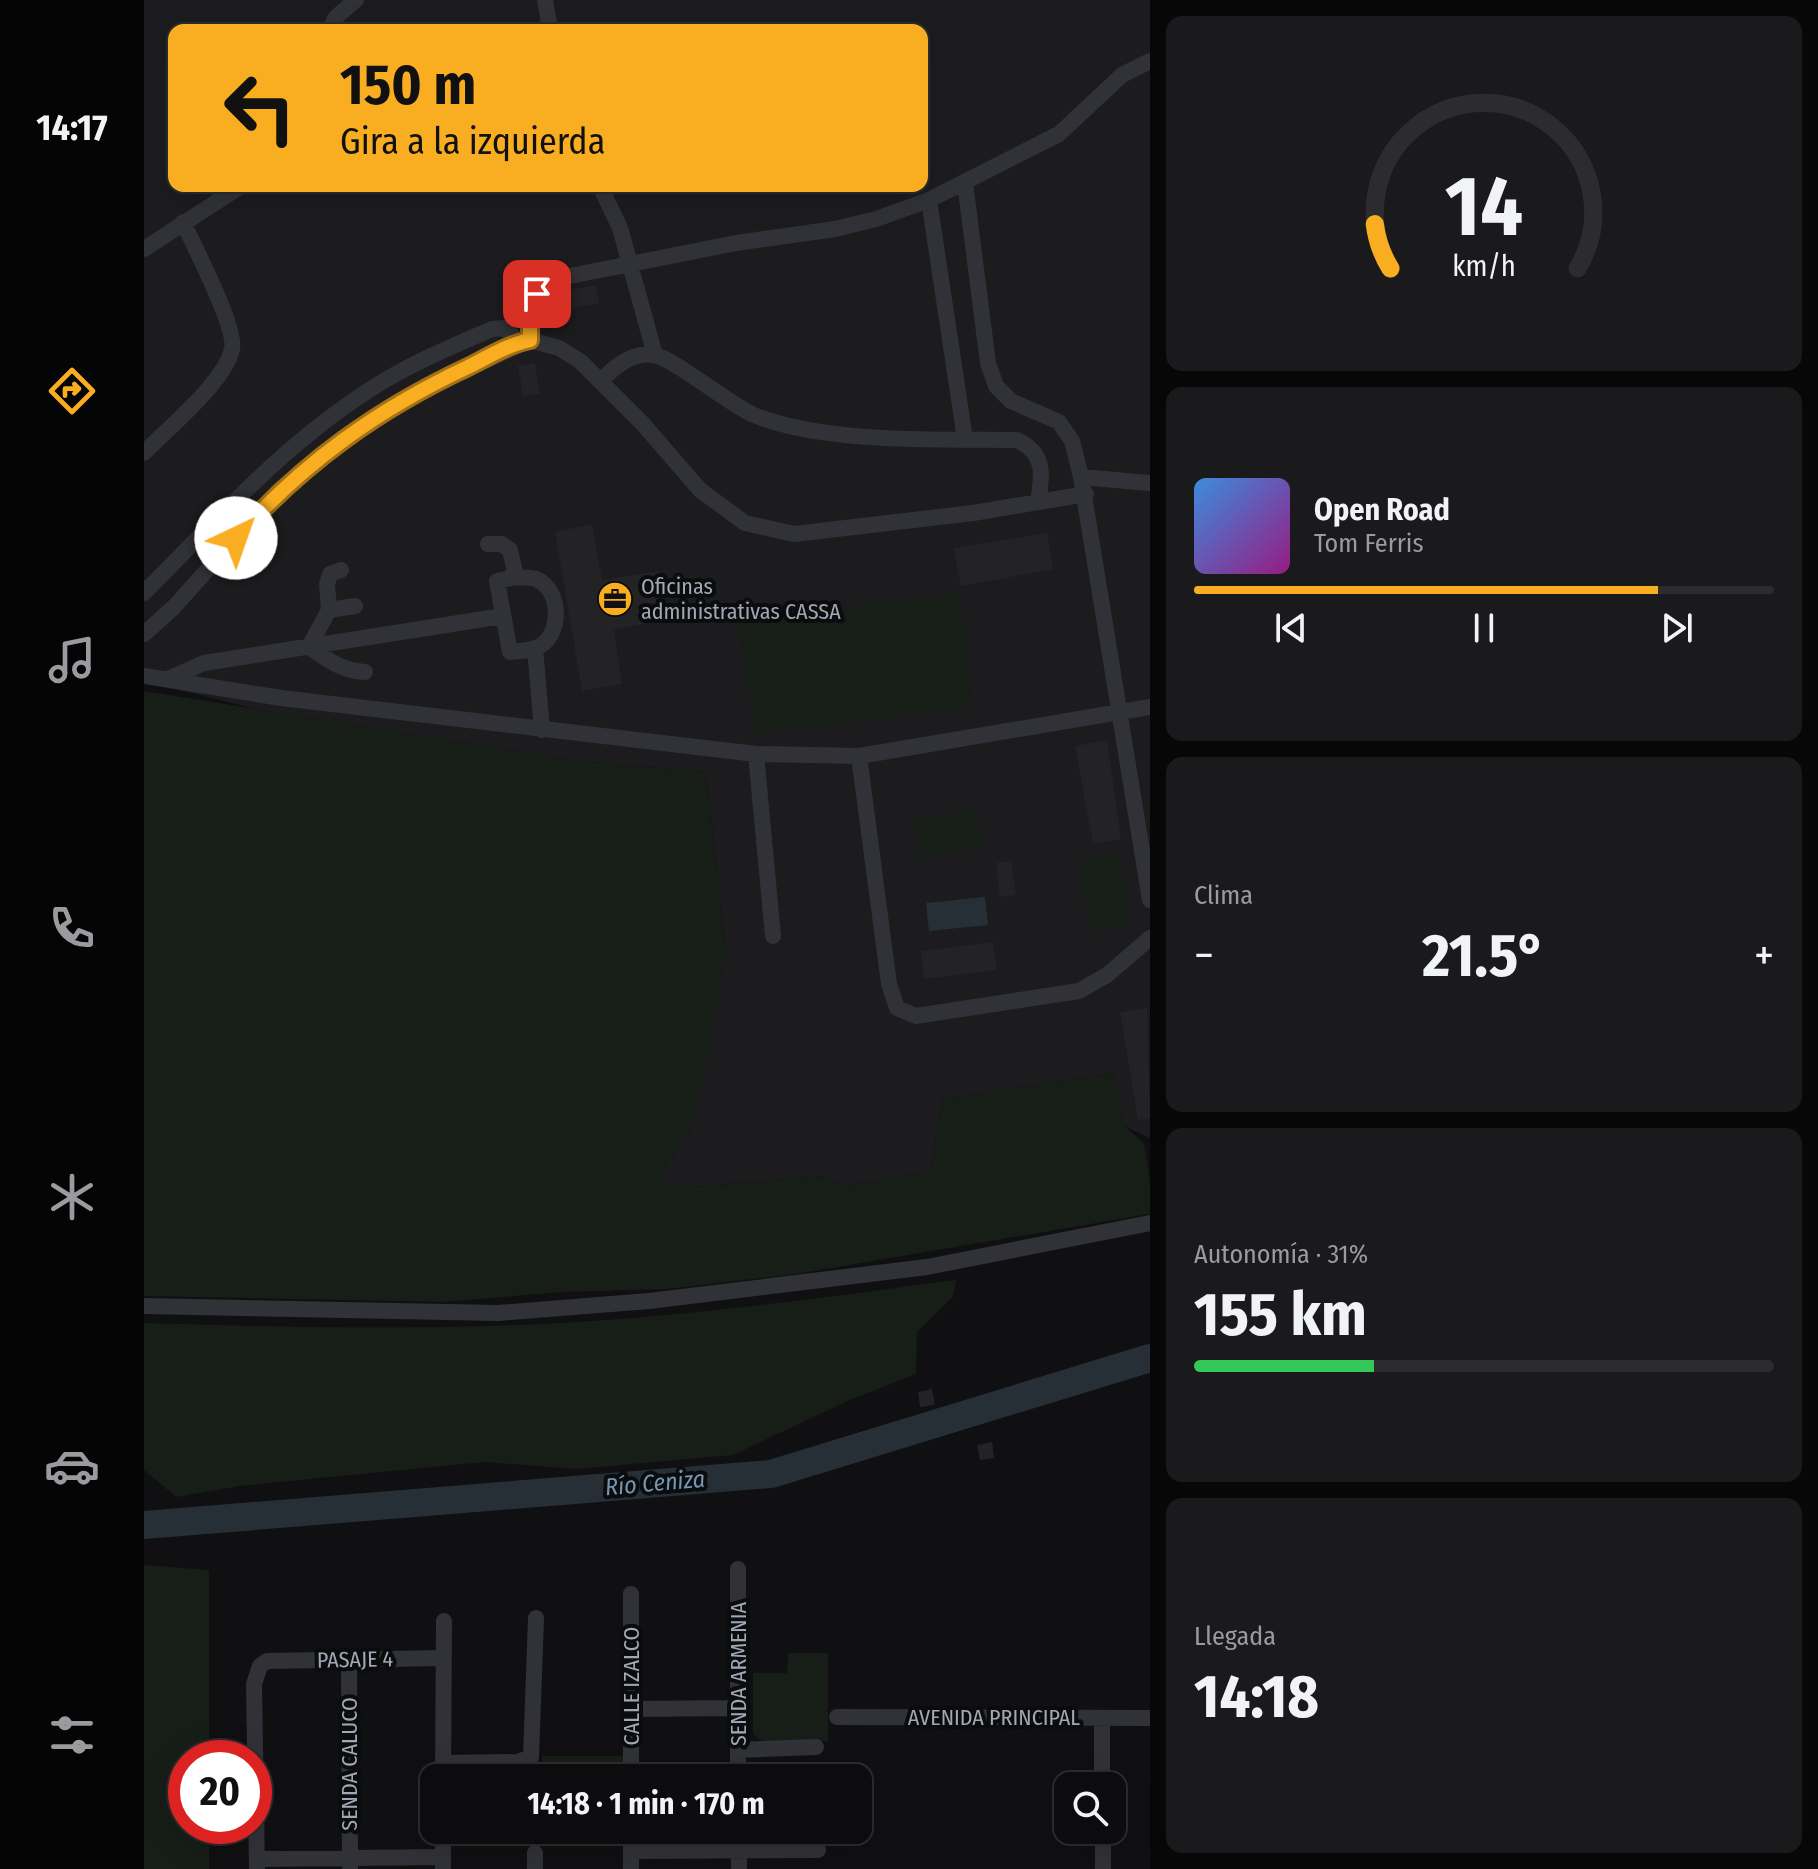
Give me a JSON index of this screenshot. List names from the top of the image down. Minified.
{"streets":{"street":["PASAJE 4","SENDA ARMENIA","CALLE IZALCO","AVENIDA PRINCIPAL","SENDA CALUCO"]},"crossings":[["PASAJE 4","SENDA CALUCO"]],"water":["Río Ceniza"],"places":{"office":["Oficinas administrativas CASSA"]},"page":{"tabs":"14:17","turn":["150 m","Gira a la izquierda"],"song":["Open Road","Tom Ferris"],"tile":["Clima",["Autonomía · 31%","155 km"],["Llegada","14:18"]],"heat":["−","21.5°","+"],"limit":"20","trip":"14:18 · 1 min · 170 m","gauge":["14","km/h"]}}
